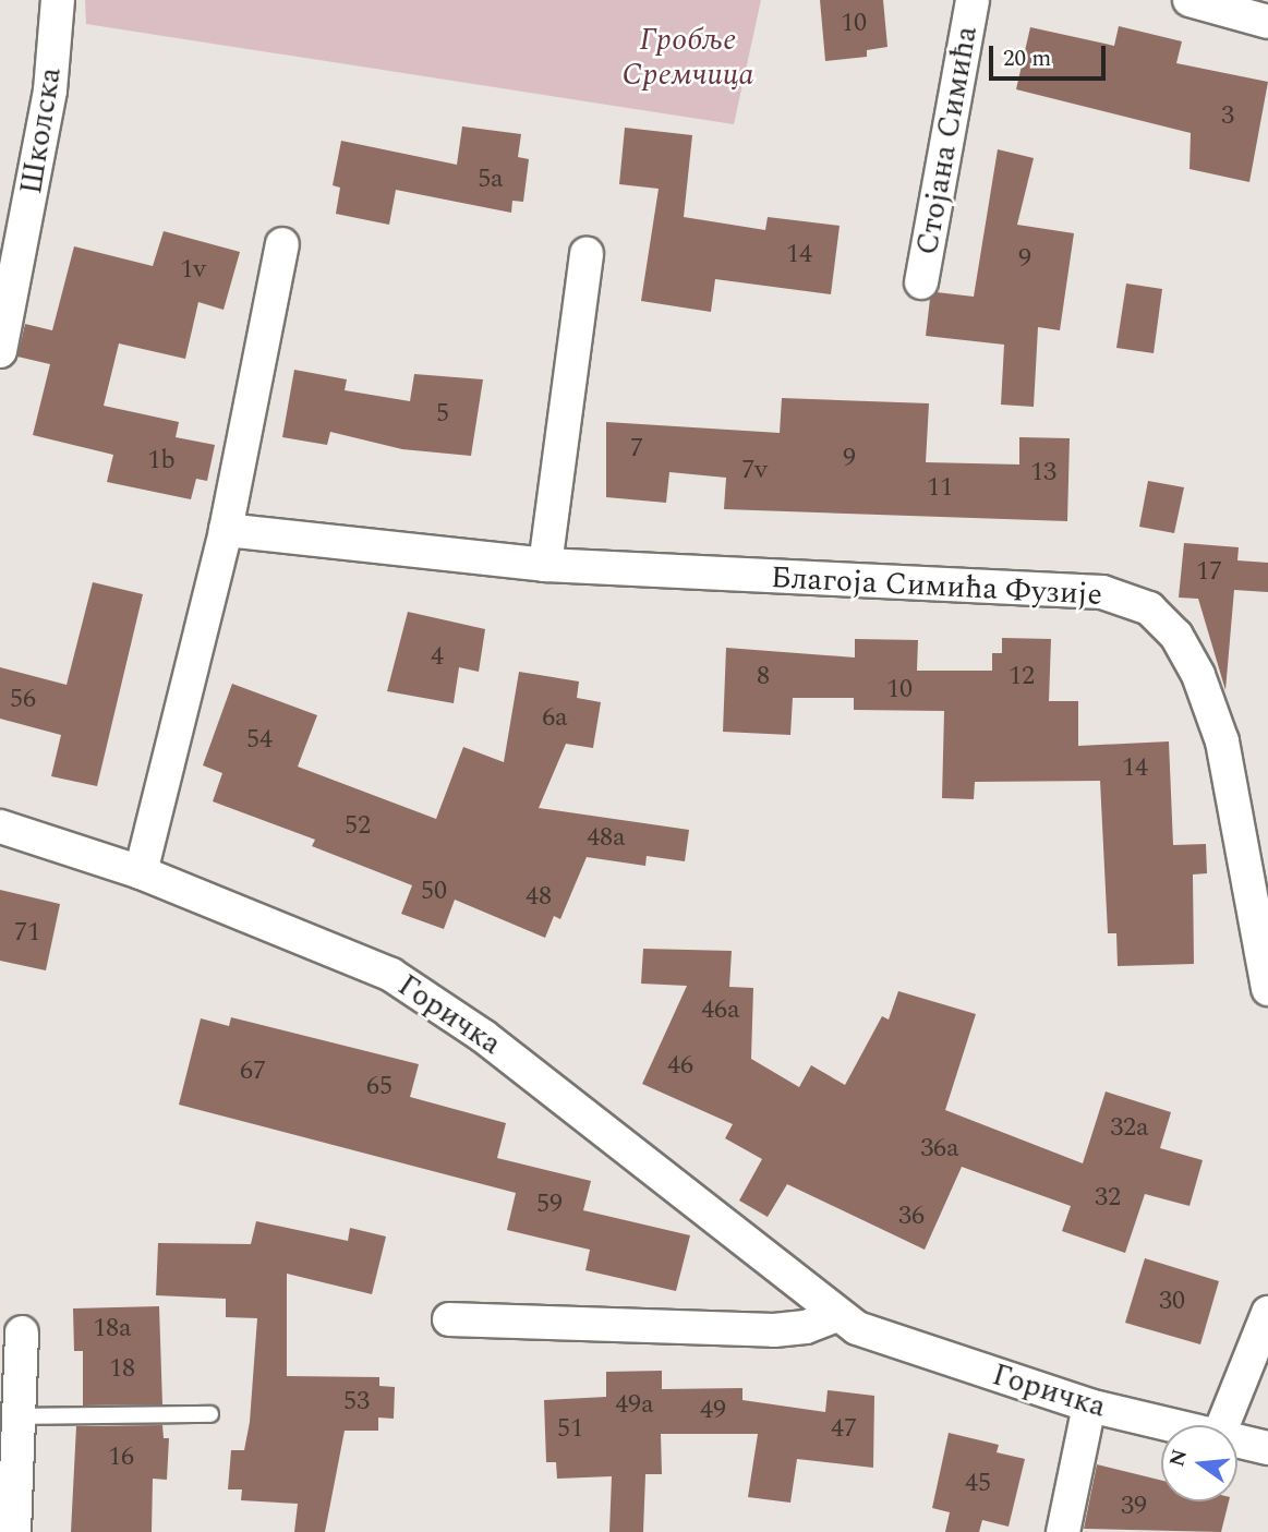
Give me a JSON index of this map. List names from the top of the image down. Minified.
{"streets":{"street":["Школска","Стојана Симића","Благоја Симића Фузије","Горичка"]},"parks":["Гробље Сремчица"],"house_numbers":["10","3","5a","14","9","1v","5","7","9","1b","7v","13","11","17","4","8","12","10","56","6a","54","14","52","48a","50","48","71","46a","46","67","65","32a","36a","32","59","36","30","18a","18","53","49a","49","51","47","16","45","39"],"scale_bar":"20 m","north":"left"}
